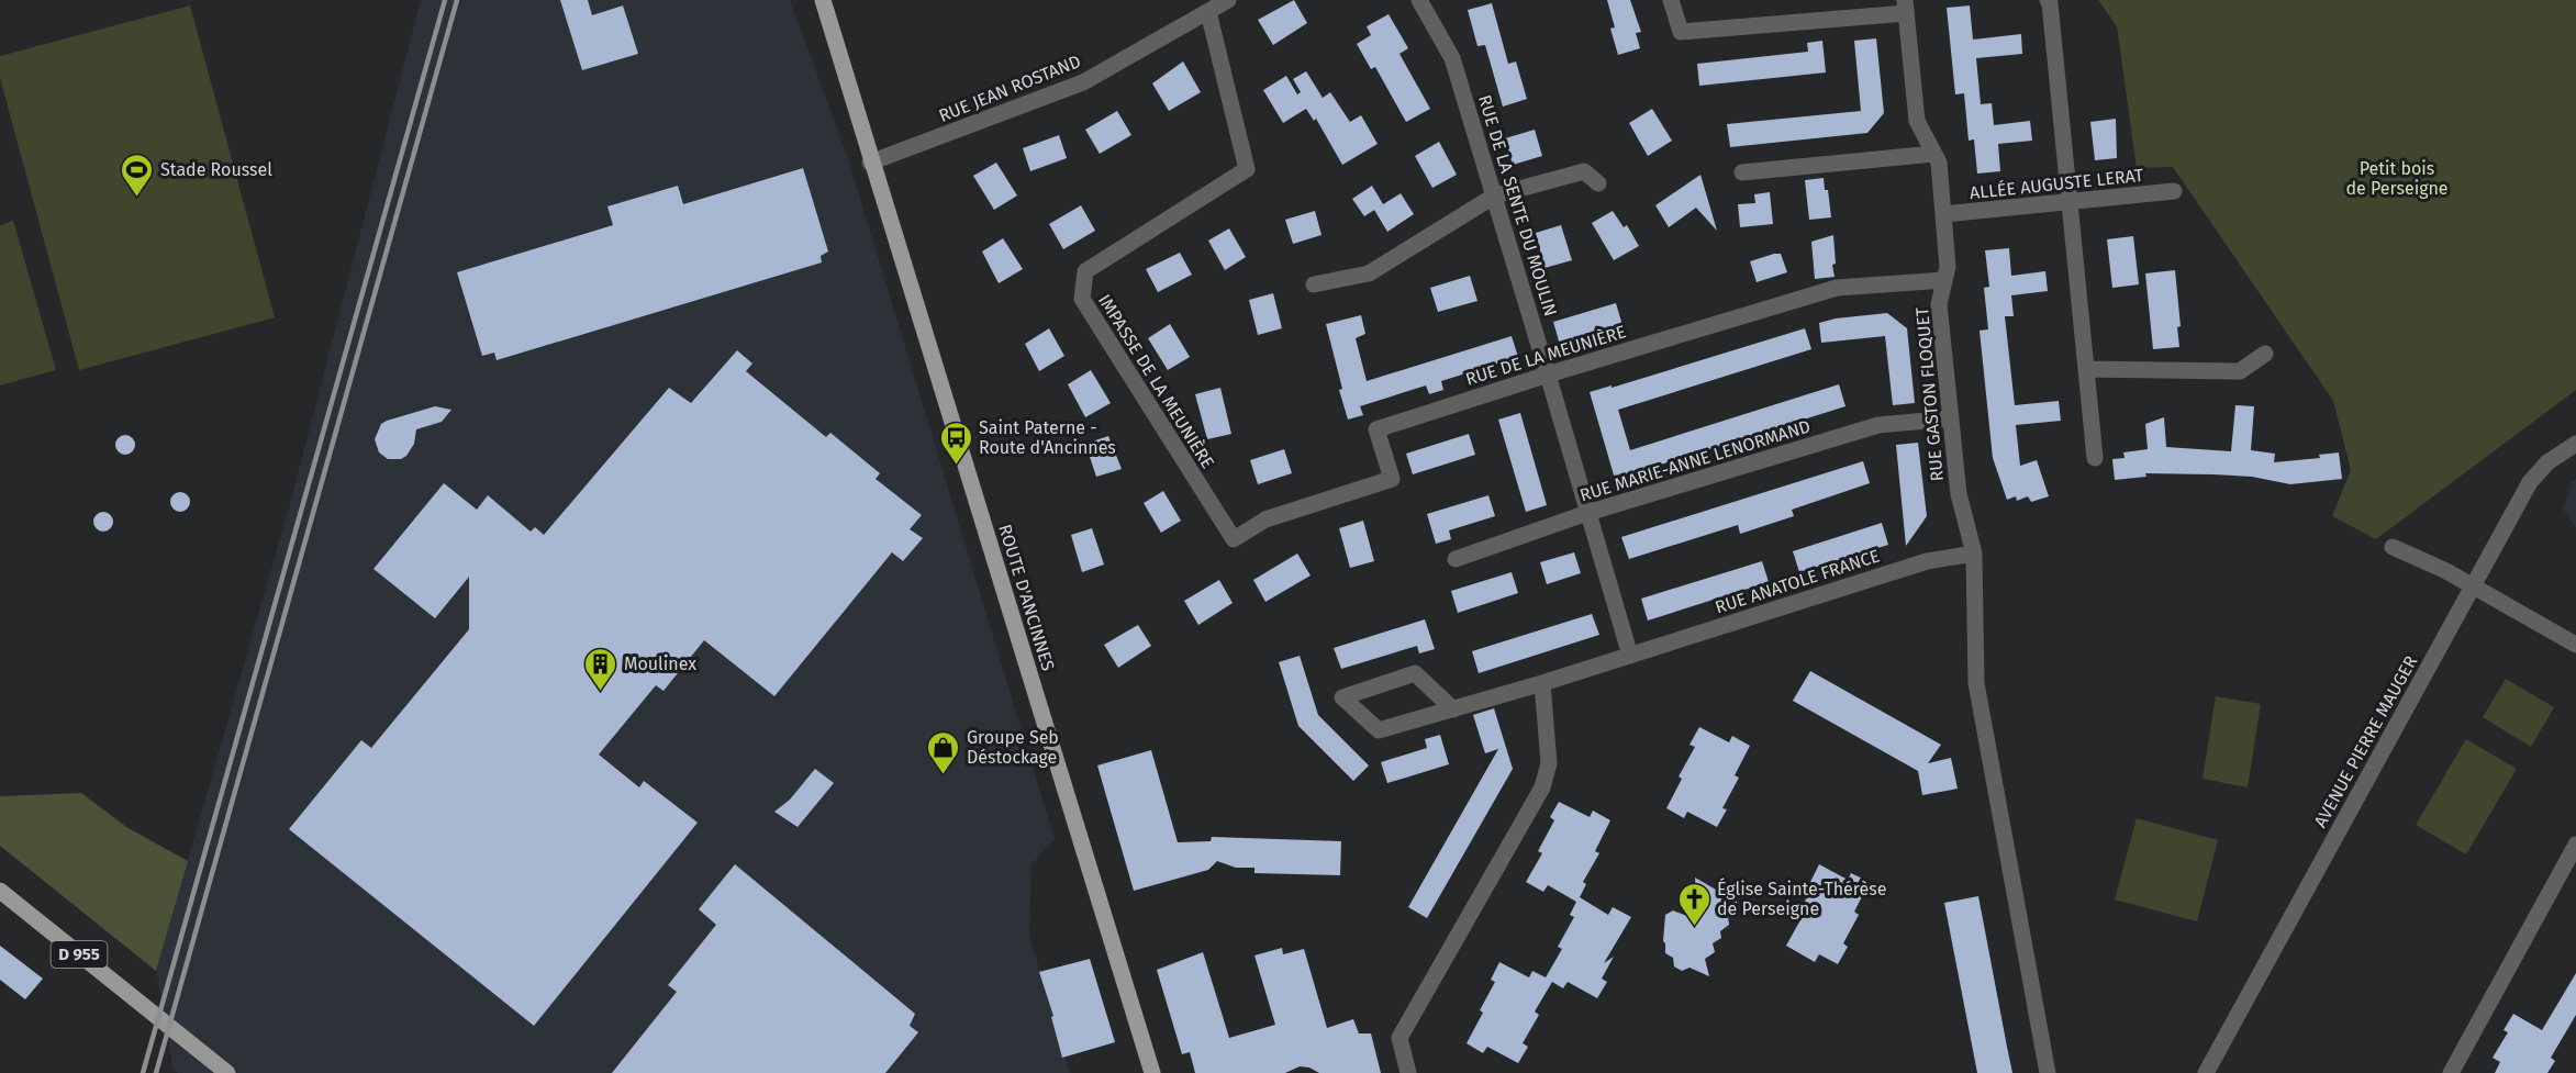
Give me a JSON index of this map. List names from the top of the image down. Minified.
{"streets":{"main road":["ROUTE D'ANCINNES","D 955"],"street":["RUE JEAN ROSTAND","ALLÉE AUGUSTE LERAT","RUE DE LA SENTE DU MOULIN","RUE DE LA MEUNIÈRE","IMPASSE DE LA MEUNIÈRE","RUE GASTON FLOQUET","RUE MARIE-ANNE LENORMAND","RUE ANATOLE FRANCE","AVENUE PIERRE MAUGER"]},"crossings":[["RUE JEAN ROSTAND","IMPASSE DE LA MEUNIÈRE"],["RUE JEAN ROSTAND","ROUTE D'ANCINNES"],["ALLÉE AUGUSTE LERAT","RUE GASTON FLOQUET"],["RUE DE LA SENTE DU MOULIN","RUE DE LA MEUNIÈRE"],["RUE DE LA SENTE DU MOULIN","RUE MARIE-ANNE LENORMAND"],["RUE DE LA SENTE DU MOULIN","RUE ANATOLE FRANCE"],["RUE DE LA MEUNIÈRE","IMPASSE DE LA MEUNIÈRE"],["RUE DE LA MEUNIÈRE","RUE GASTON FLOQUET"],["RUE GASTON FLOQUET","RUE MARIE-ANNE LENORMAND"],["RUE GASTON FLOQUET","RUE ANATOLE FRANCE"]],"parks":["Petit bois de Perseigne"],"places":{"sports":["Stade Roussel"],"bus stop":["Saint Paterne - Route d'Ancinnes"],"building":["Moulinex"],"shop":["Groupe Seb Déstockage"],"church":["Église Sainte-Thérèse de Perseigne"]}}
